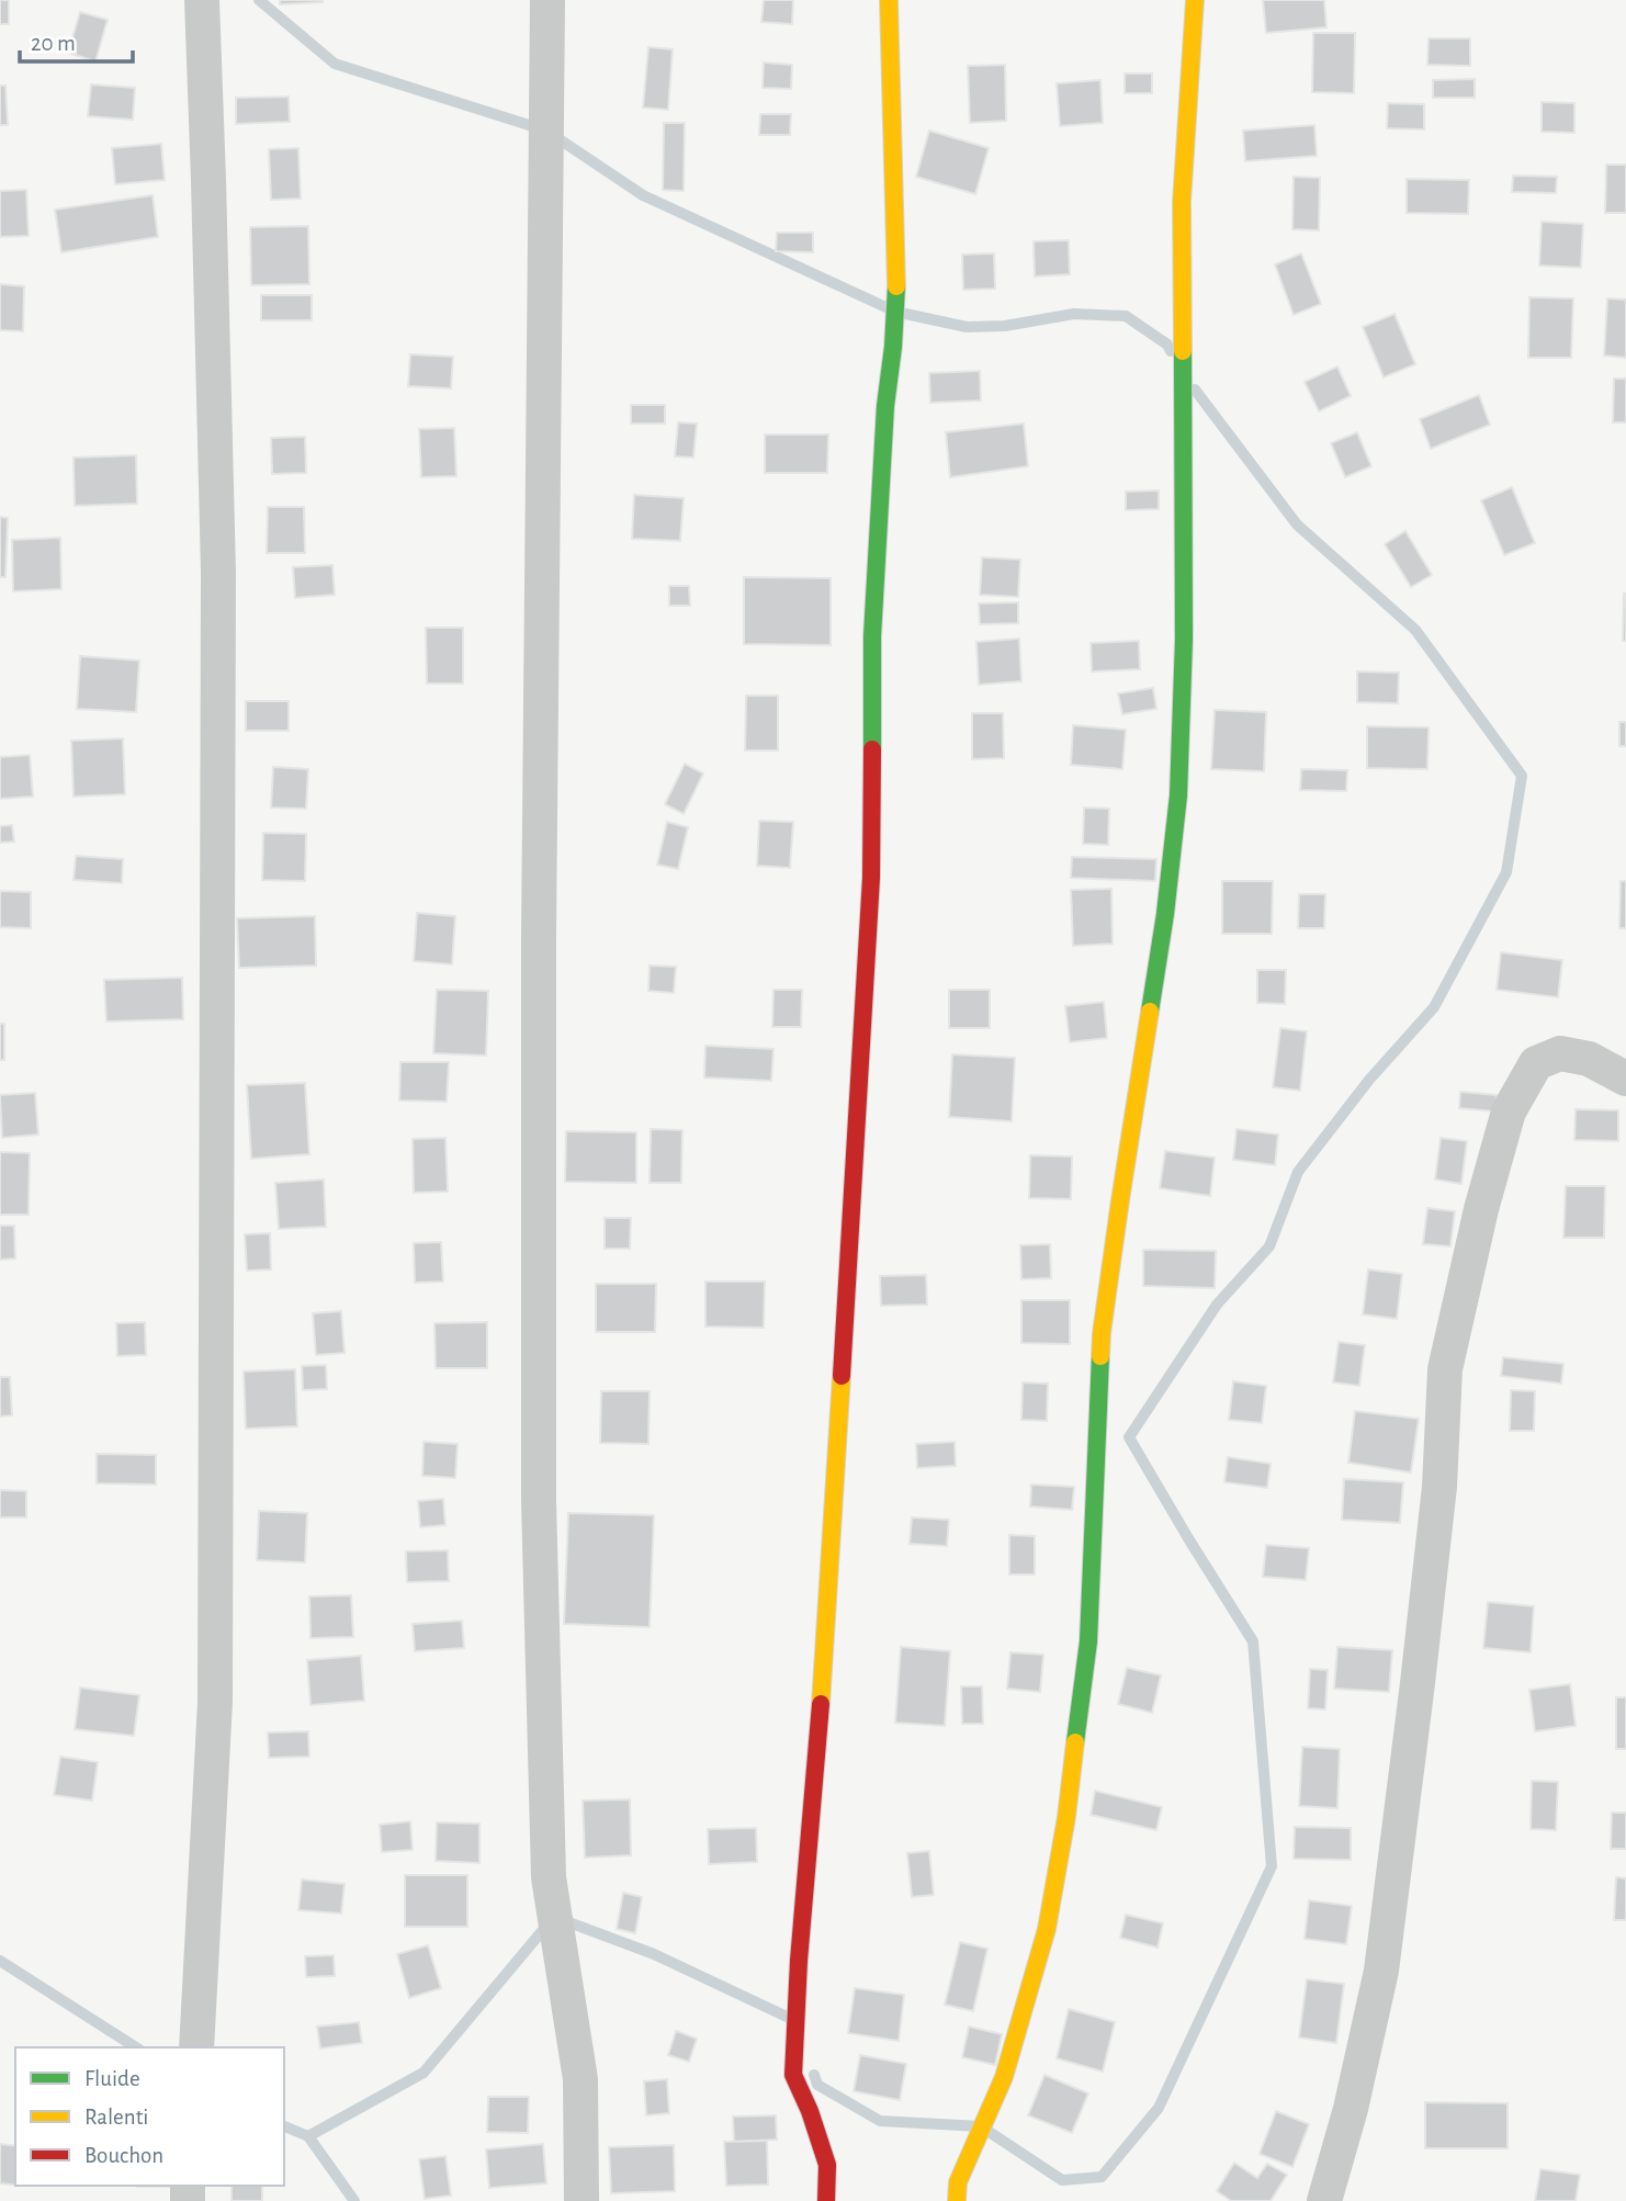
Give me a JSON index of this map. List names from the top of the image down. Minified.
{"legend":["Fluide","Ralenti","Bouchon"],"scale_bar":"20 m"}
